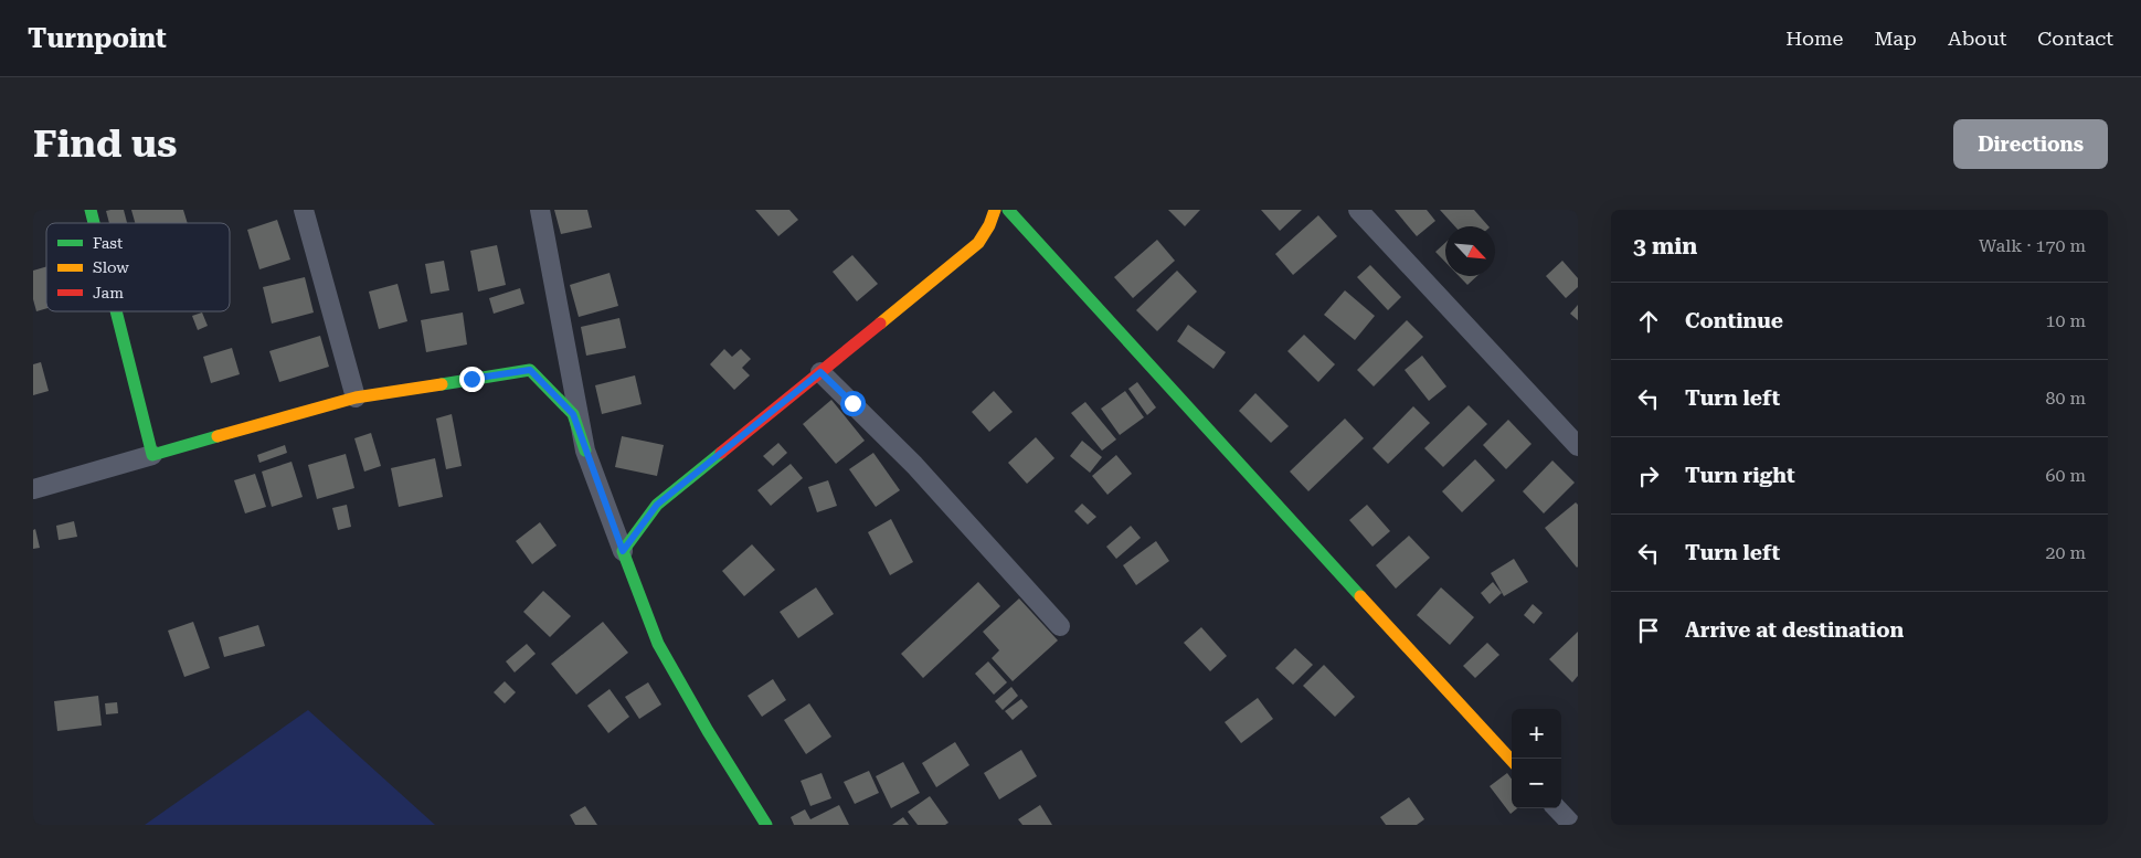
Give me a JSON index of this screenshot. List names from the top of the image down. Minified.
{"legend":["Fast","Slow","Jam"],"north":"bottom right","page":{"header":"Turnpoint","nav":["Home","Map","About","Contact"],"buttons":"Directions","title":"Find us","heading":["3 min","Walk · 170 m"],"list":[["Continue","10 m"],["Turn left","80 m"],["Turn right","60 m"],["Turn left","20 m"],"Arrive at destination"],"map_buttons":["+","−"]}}
